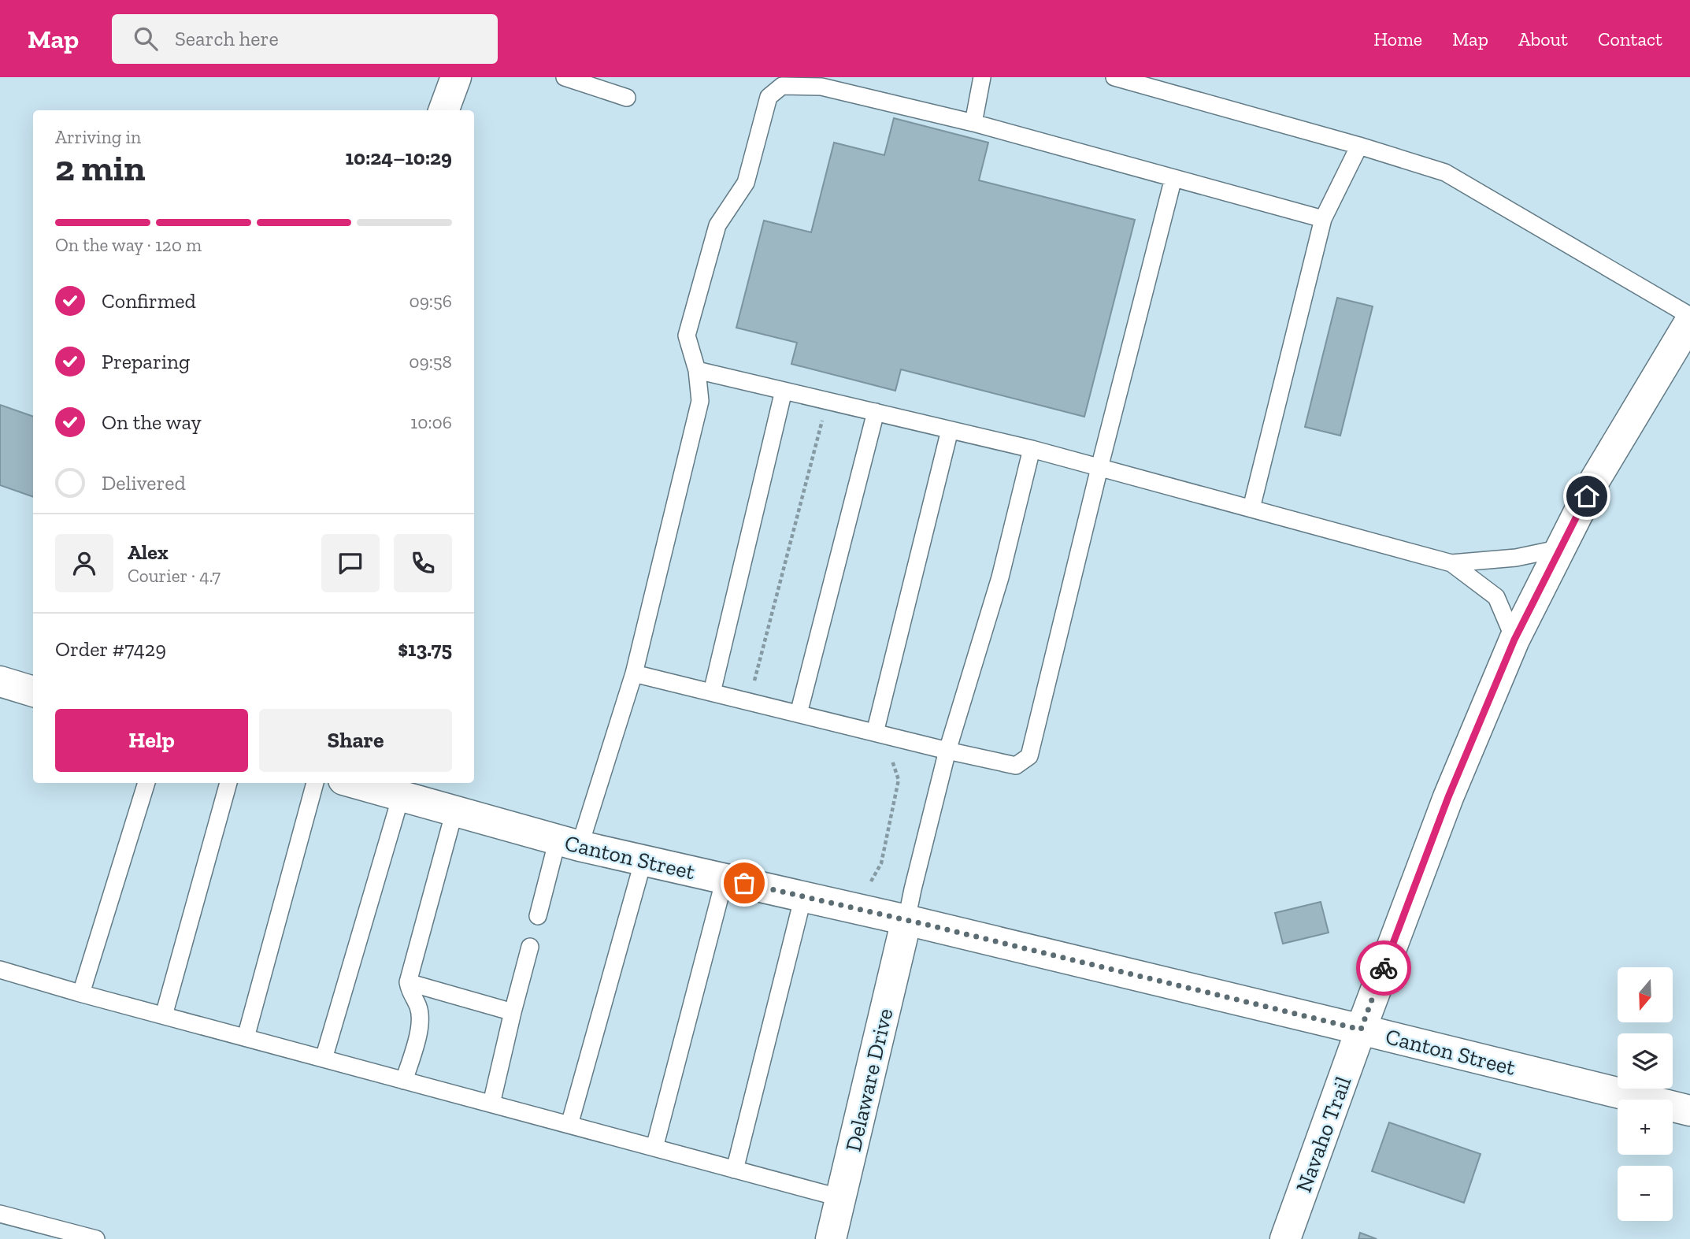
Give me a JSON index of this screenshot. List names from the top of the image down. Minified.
{"streets":{"main road":["Canton Street","Delaware Drive","Navaho Trail"]},"crossings":[["Canton Street","Delaware Drive"],["Canton Street","Navaho Trail"]],"north":"bottom","page":{"header":"Map","search":"Search here","nav":["Home","Map","About","Contact"],"heading":["2 min","Arriving in","10:24–10:29"],"panel":["Alex","Courier · 4.7","Order #7429","$13.75"],"bar":"On the way · 120 m","list":[["Confirmed","09:56"],["Preparing","09:58"],["On the way","10:06"],"Delivered"],"buttons":["Help","Share"],"map_buttons":["+","−"]}}
